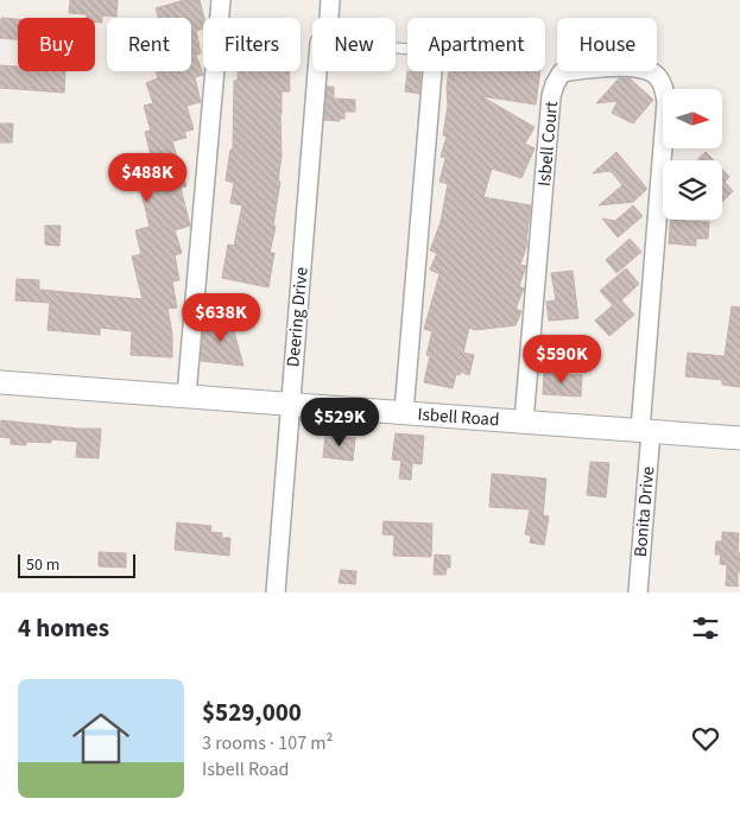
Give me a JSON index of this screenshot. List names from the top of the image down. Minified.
{"streets":{"street":["Isbell Court","Deering Drive","Isbell Road","Bonita Drive"]},"crossings":[["Isbell Court","Isbell Road"],["Isbell Court","Bonita Drive"],["Deering Drive","Isbell Road"],["Isbell Road","Bonita Drive"]],"scale_bar":"50 m","north":"right","page":{"chip":["Buy","Rent","Filters","New","Apartment","House"],"price":["$488K","$638K","$590K","$529K"],"scale":"50 m","heading":"4 homes","list":[{"name":"$529,000","note":"3 rooms · 107 m² · Isbell Road"}]}}
